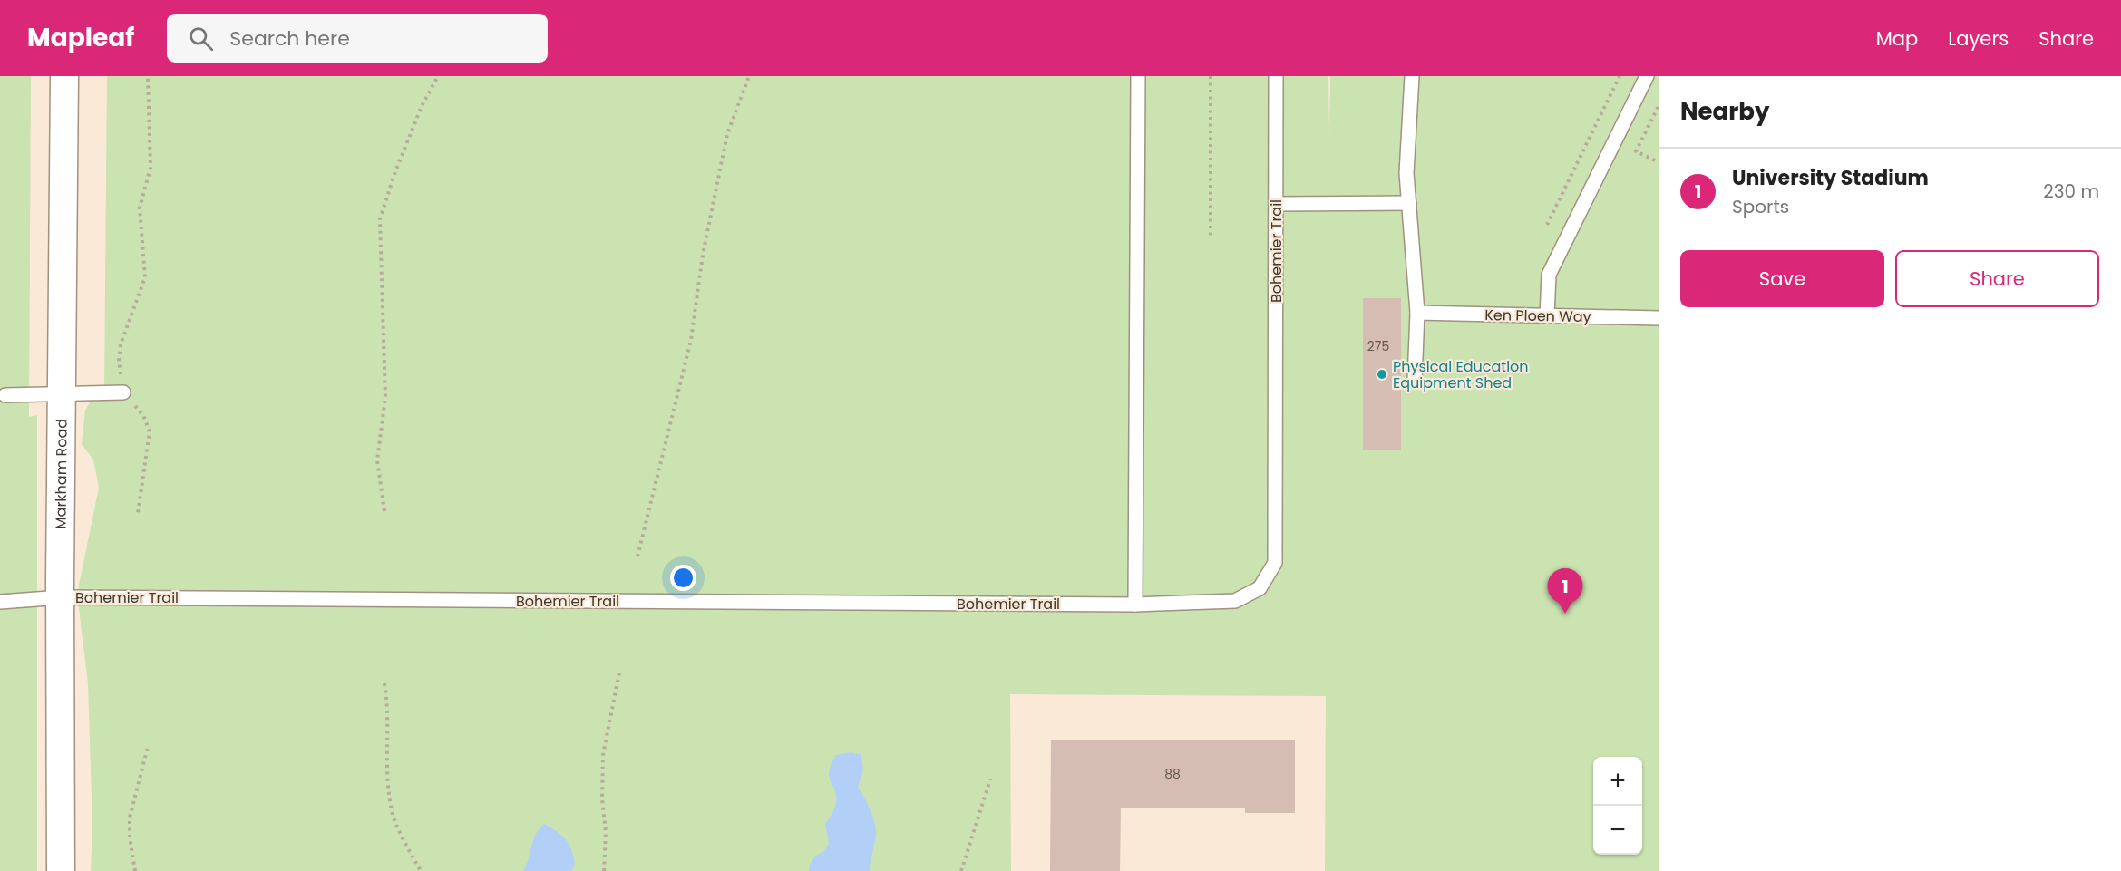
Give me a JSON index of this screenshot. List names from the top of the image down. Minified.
{"streets":{"street":["Markham Road"],"lane":["Bohemier Trail","Ken Ploen Way"]},"crossings":[["Bohemier Trail","Markham Road"]],"places":["Physical Education Equipment Shed"],"house_numbers":["275","88"],"page":{"header":"Mapleaf","search":"Search here","nav":["Map","Layers","Share"],"heading":"Nearby","list":[{"mark":"1","name":"University Stadium","note":"Sports","value":"230 m"}],"buttons":["Save","Share"],"pins":"1","map_buttons":["+","−"]}}
